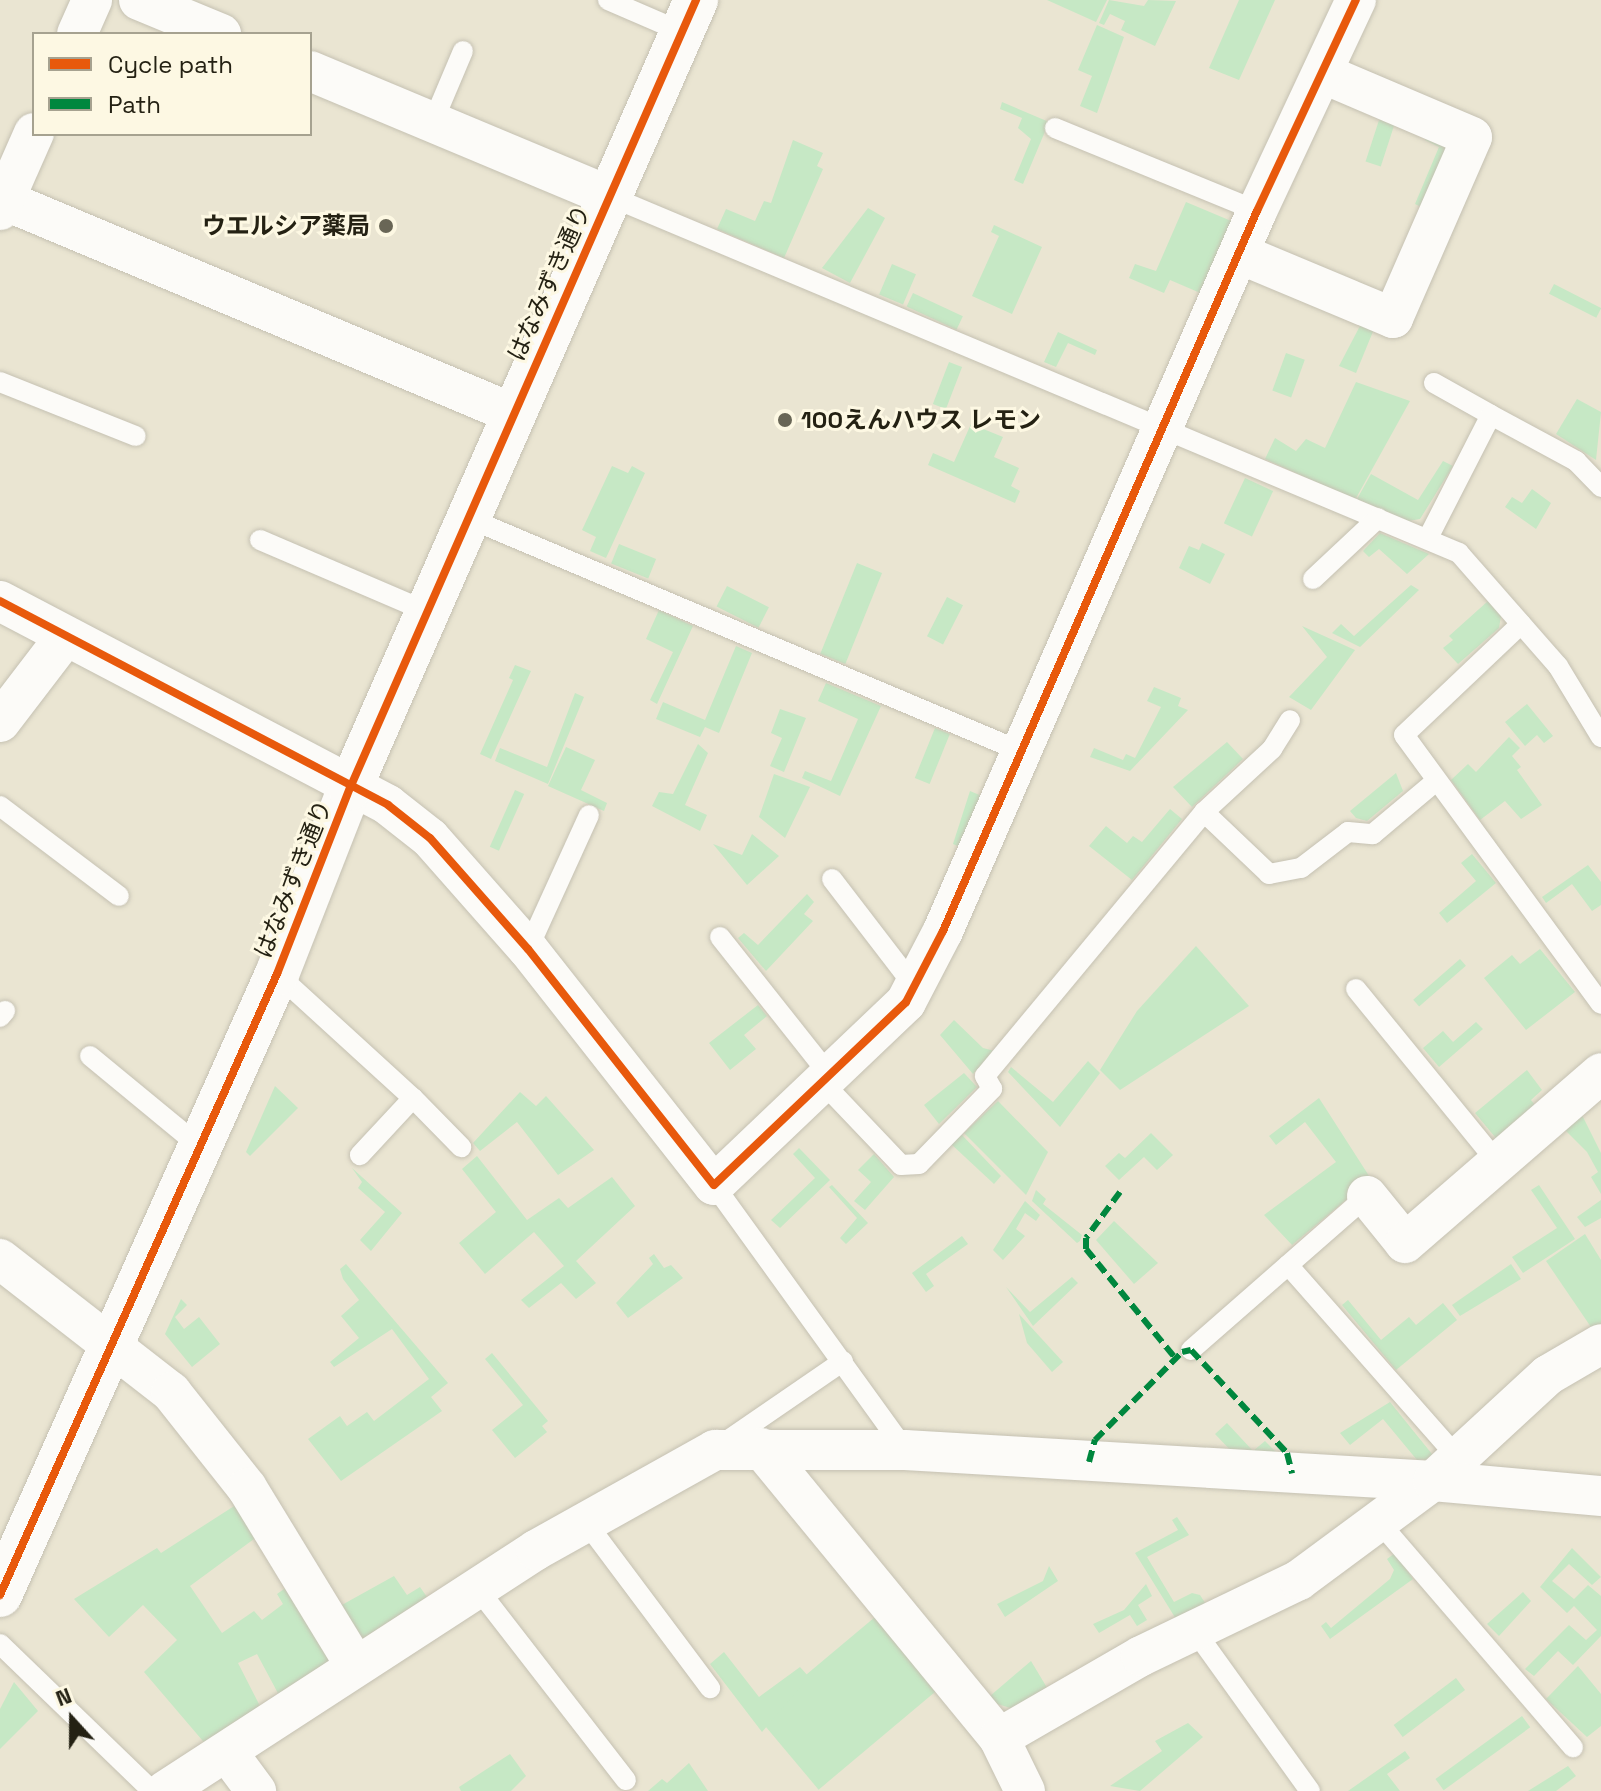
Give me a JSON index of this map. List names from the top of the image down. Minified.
{"streets":{"street":["はなみずき通り"]},"places":["ウエルシア薬局","100えんハウス レモン"],"legend":["Cycle path","Path"],"north":"top"}
